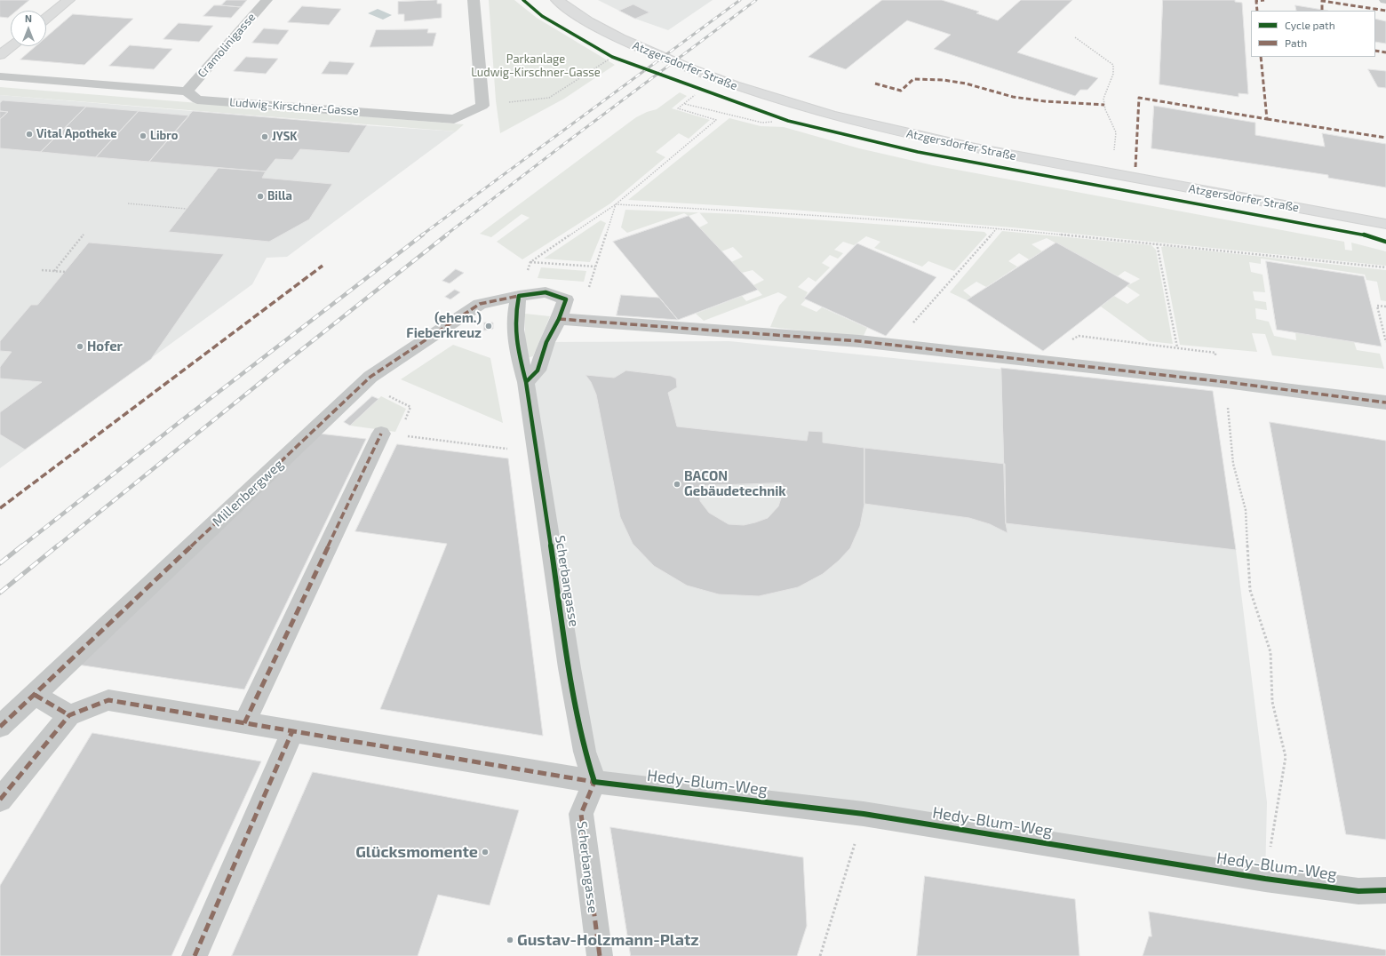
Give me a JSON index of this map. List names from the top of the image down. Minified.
{"streets":{"street":["Cramolinigasse","Atzgersdorfer Straße","Ludwig-Kirschner-Gasse","Millenbergweg","Scherbangasse","Hedy-Blum-Weg"]},"crossings":[["Cramolinigasse","Ludwig-Kirschner-Gasse"],["Millenbergweg","Scherbangasse"],["Scherbangasse","Hedy-Blum-Weg"]],"parks":["Parkanlage Ludwig-Kirschner-Gasse"],"places":["Vital Apotheke","Libro","JYSK","Billa","(ehem.) Fieberkreuz","Hofer","BACON Gebäudetechnik","Glücksmomente","Gustav-Holzmann-Platz"],"legend":["Cycle path","Path"],"north":"top"}
